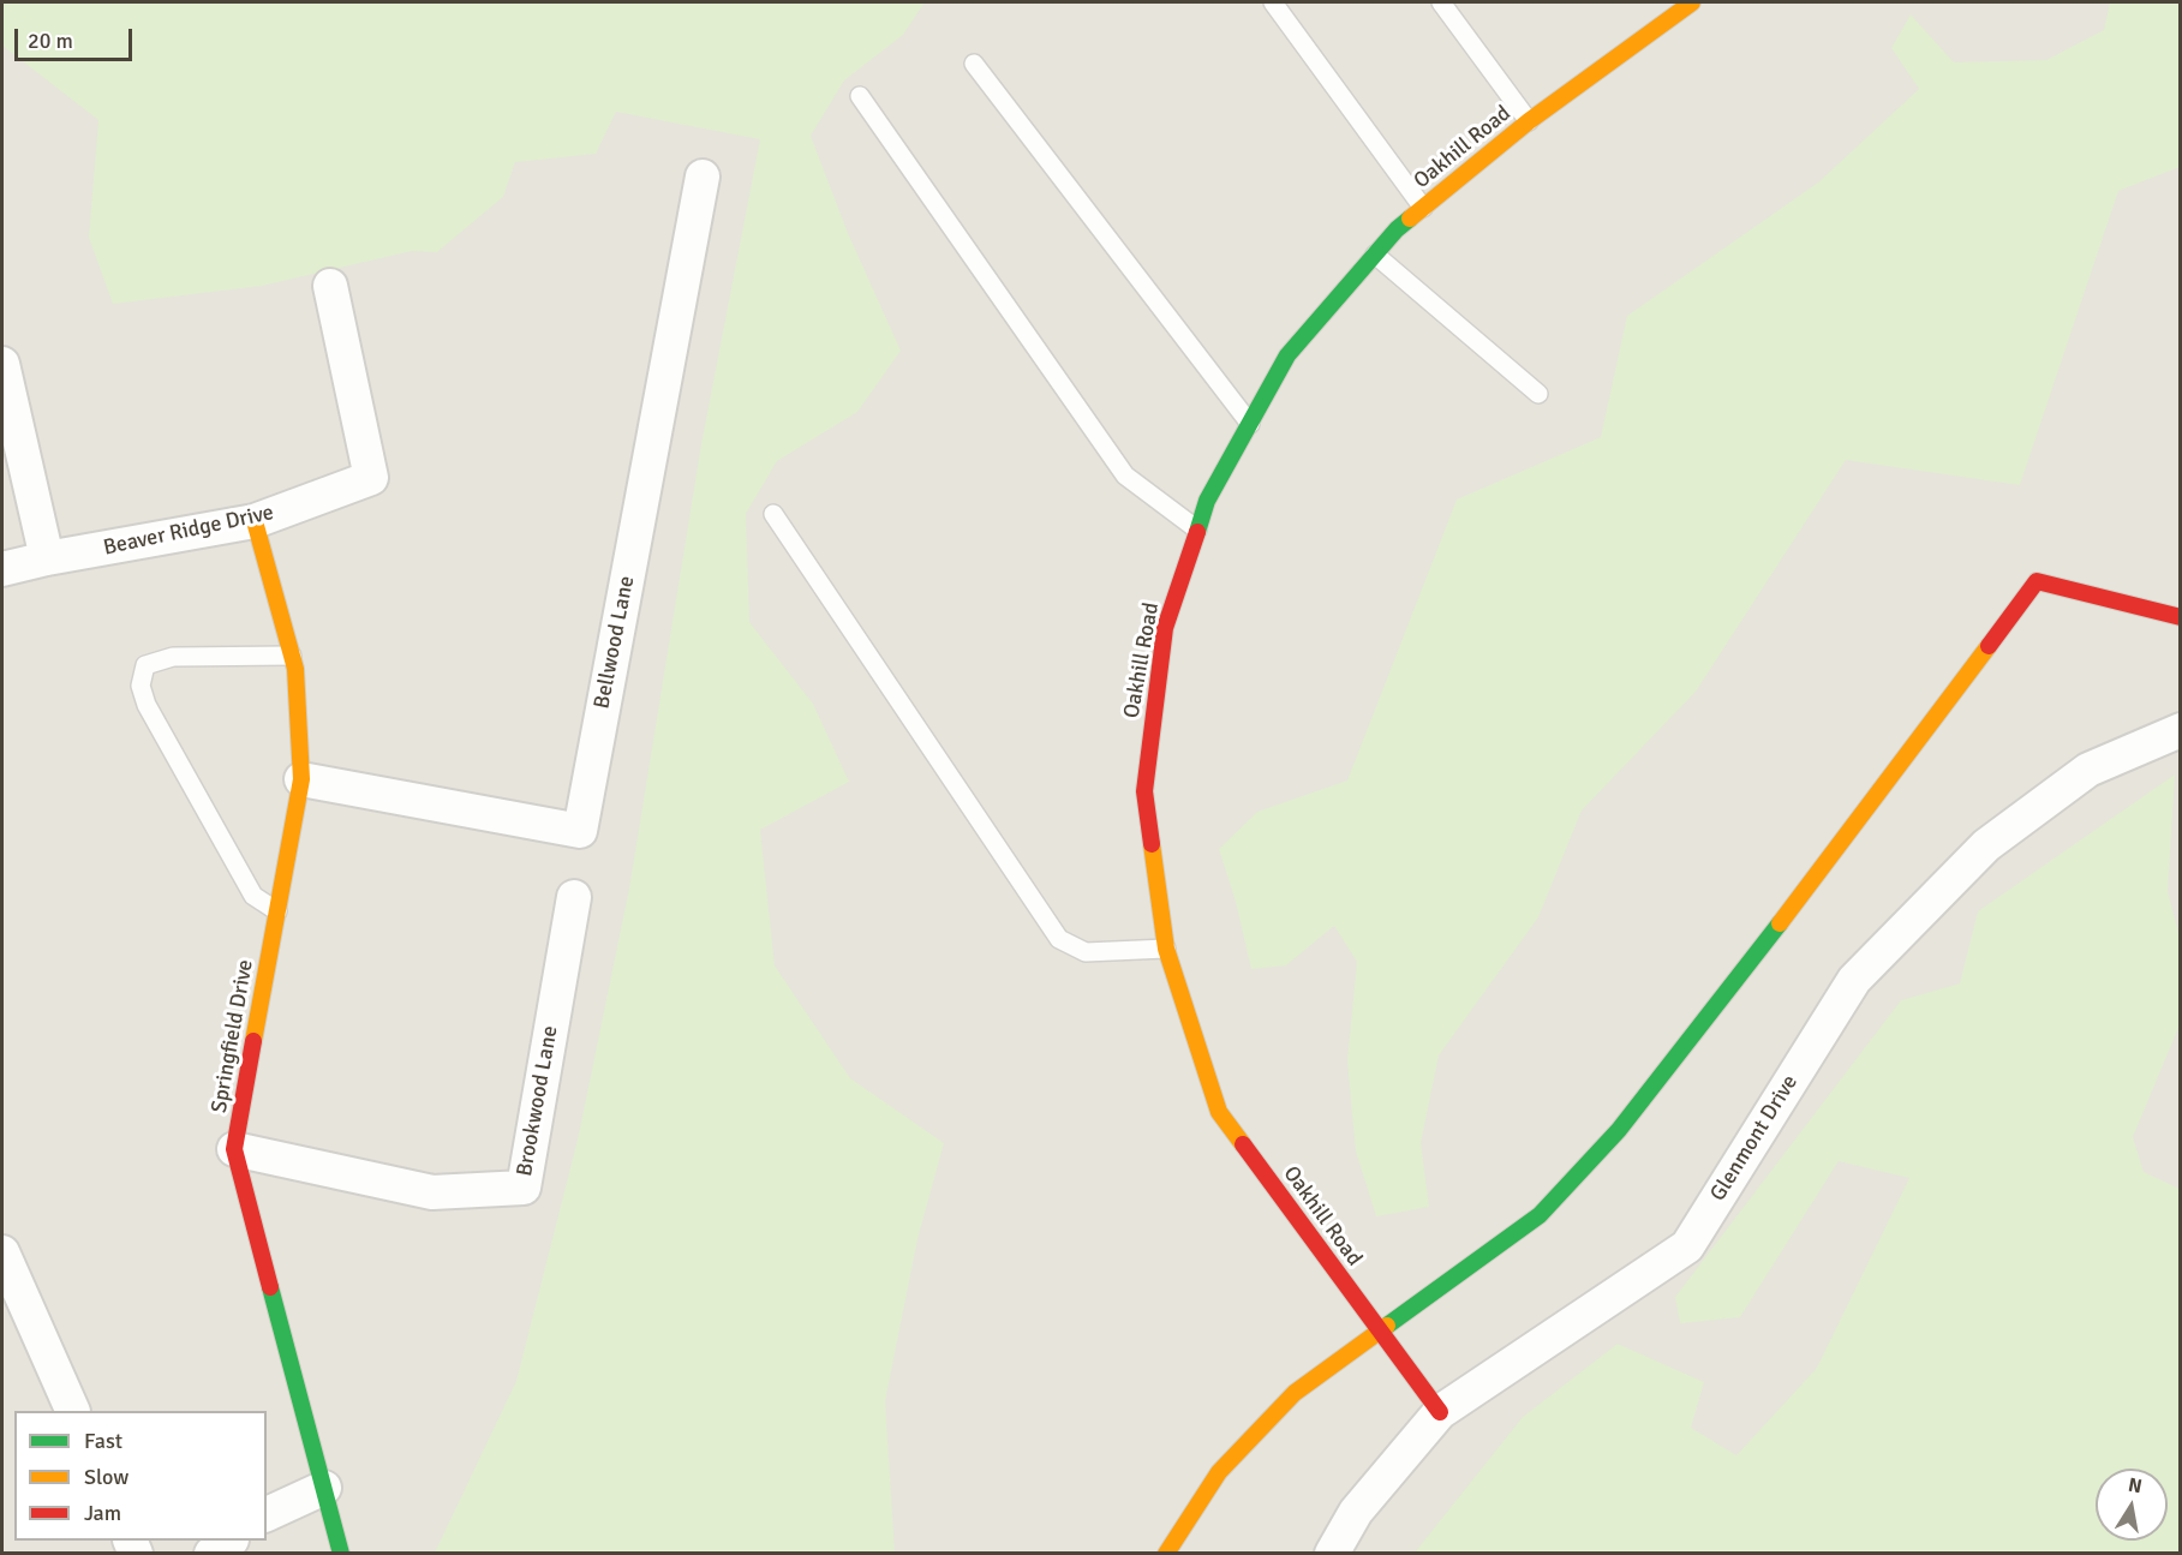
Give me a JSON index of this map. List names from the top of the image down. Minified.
{"streets":{"street":["Oakhill Road","Beaver Ridge Drive","Bellwood Lane","Springfield Drive","Brookwood Lane","Glenmont Drive"]},"crossings":[["Oakhill Road","Glenmont Drive"],["Beaver Ridge Drive","Springfield Drive"],["Bellwood Lane","Springfield Drive"],["Springfield Drive","Brookwood Lane"]],"legend":["Fast","Slow","Jam"],"scale_bar":"20 m","north":"top"}
